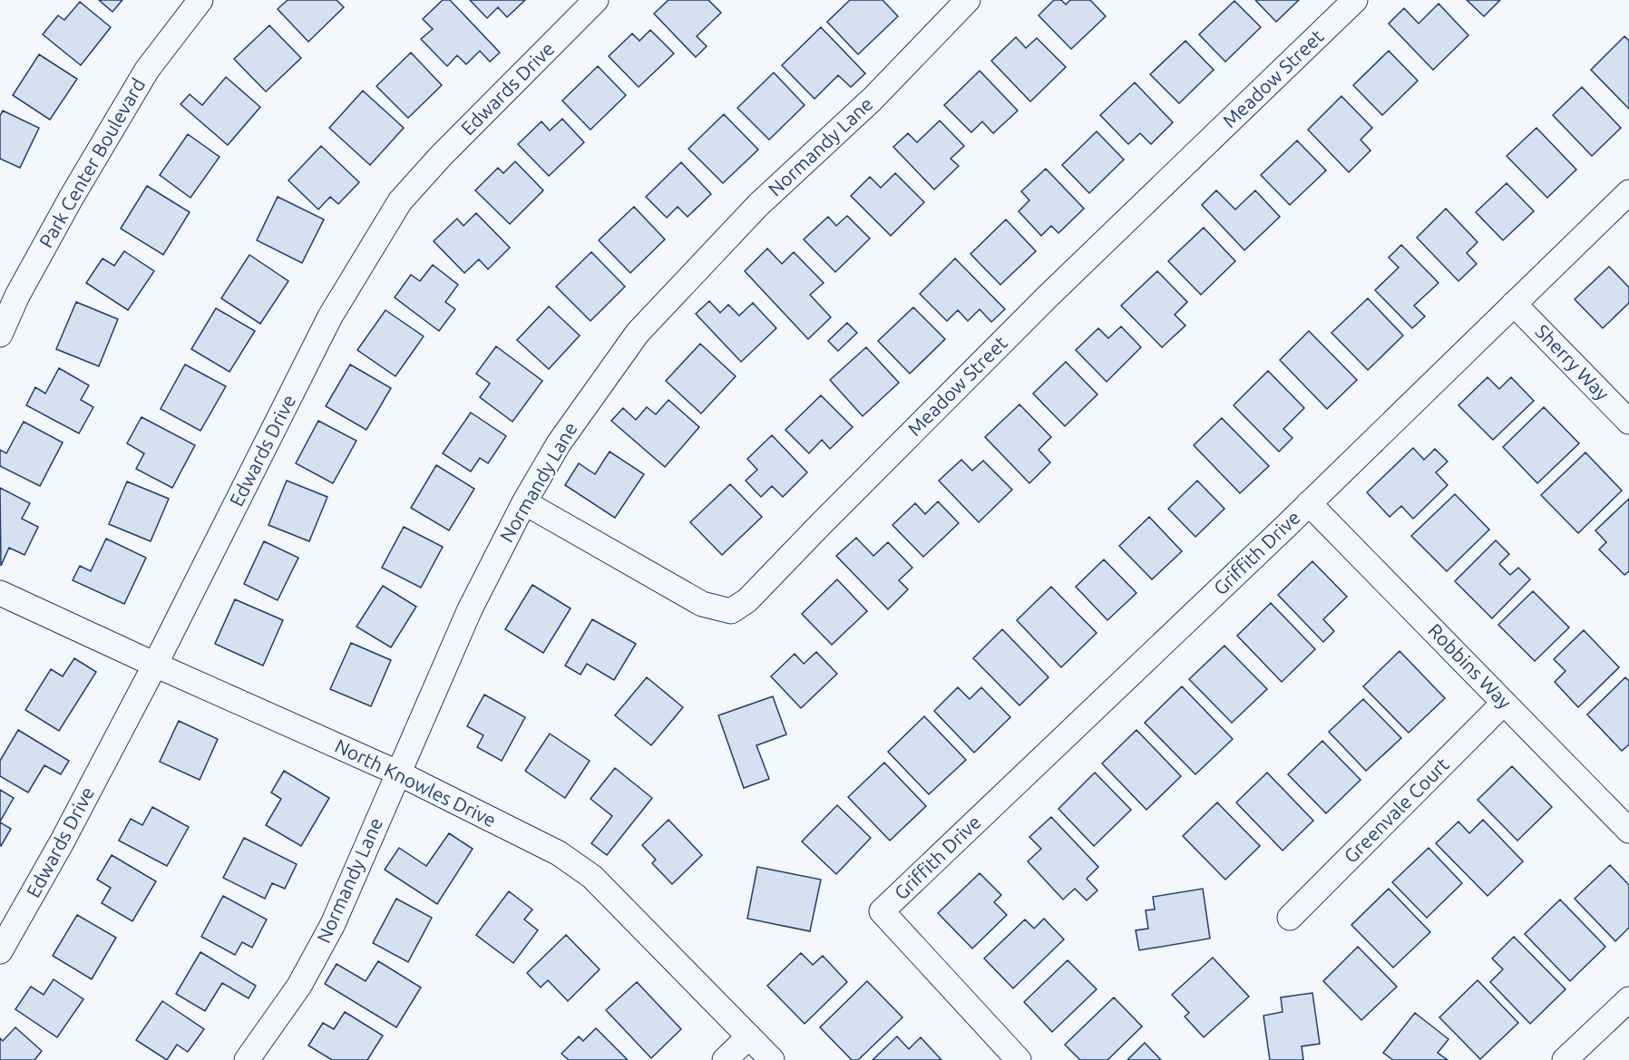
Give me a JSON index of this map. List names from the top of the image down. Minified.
{"streets":{"street":["Meadow Street","Edwards Drive","Normandy Lane","Park Center Boulevard","Sherry Way","Griffith Drive","Robbins Way","North Knowles Drive","Greenvale Court"]},"crossings":[["Meadow Street","Normandy Lane"],["Edwards Drive","North Knowles Drive"],["Normandy Lane","North Knowles Drive"],["Sherry Way","Griffith Drive"],["Griffith Drive","Robbins Way"],["Robbins Way","Greenvale Court"]]}
